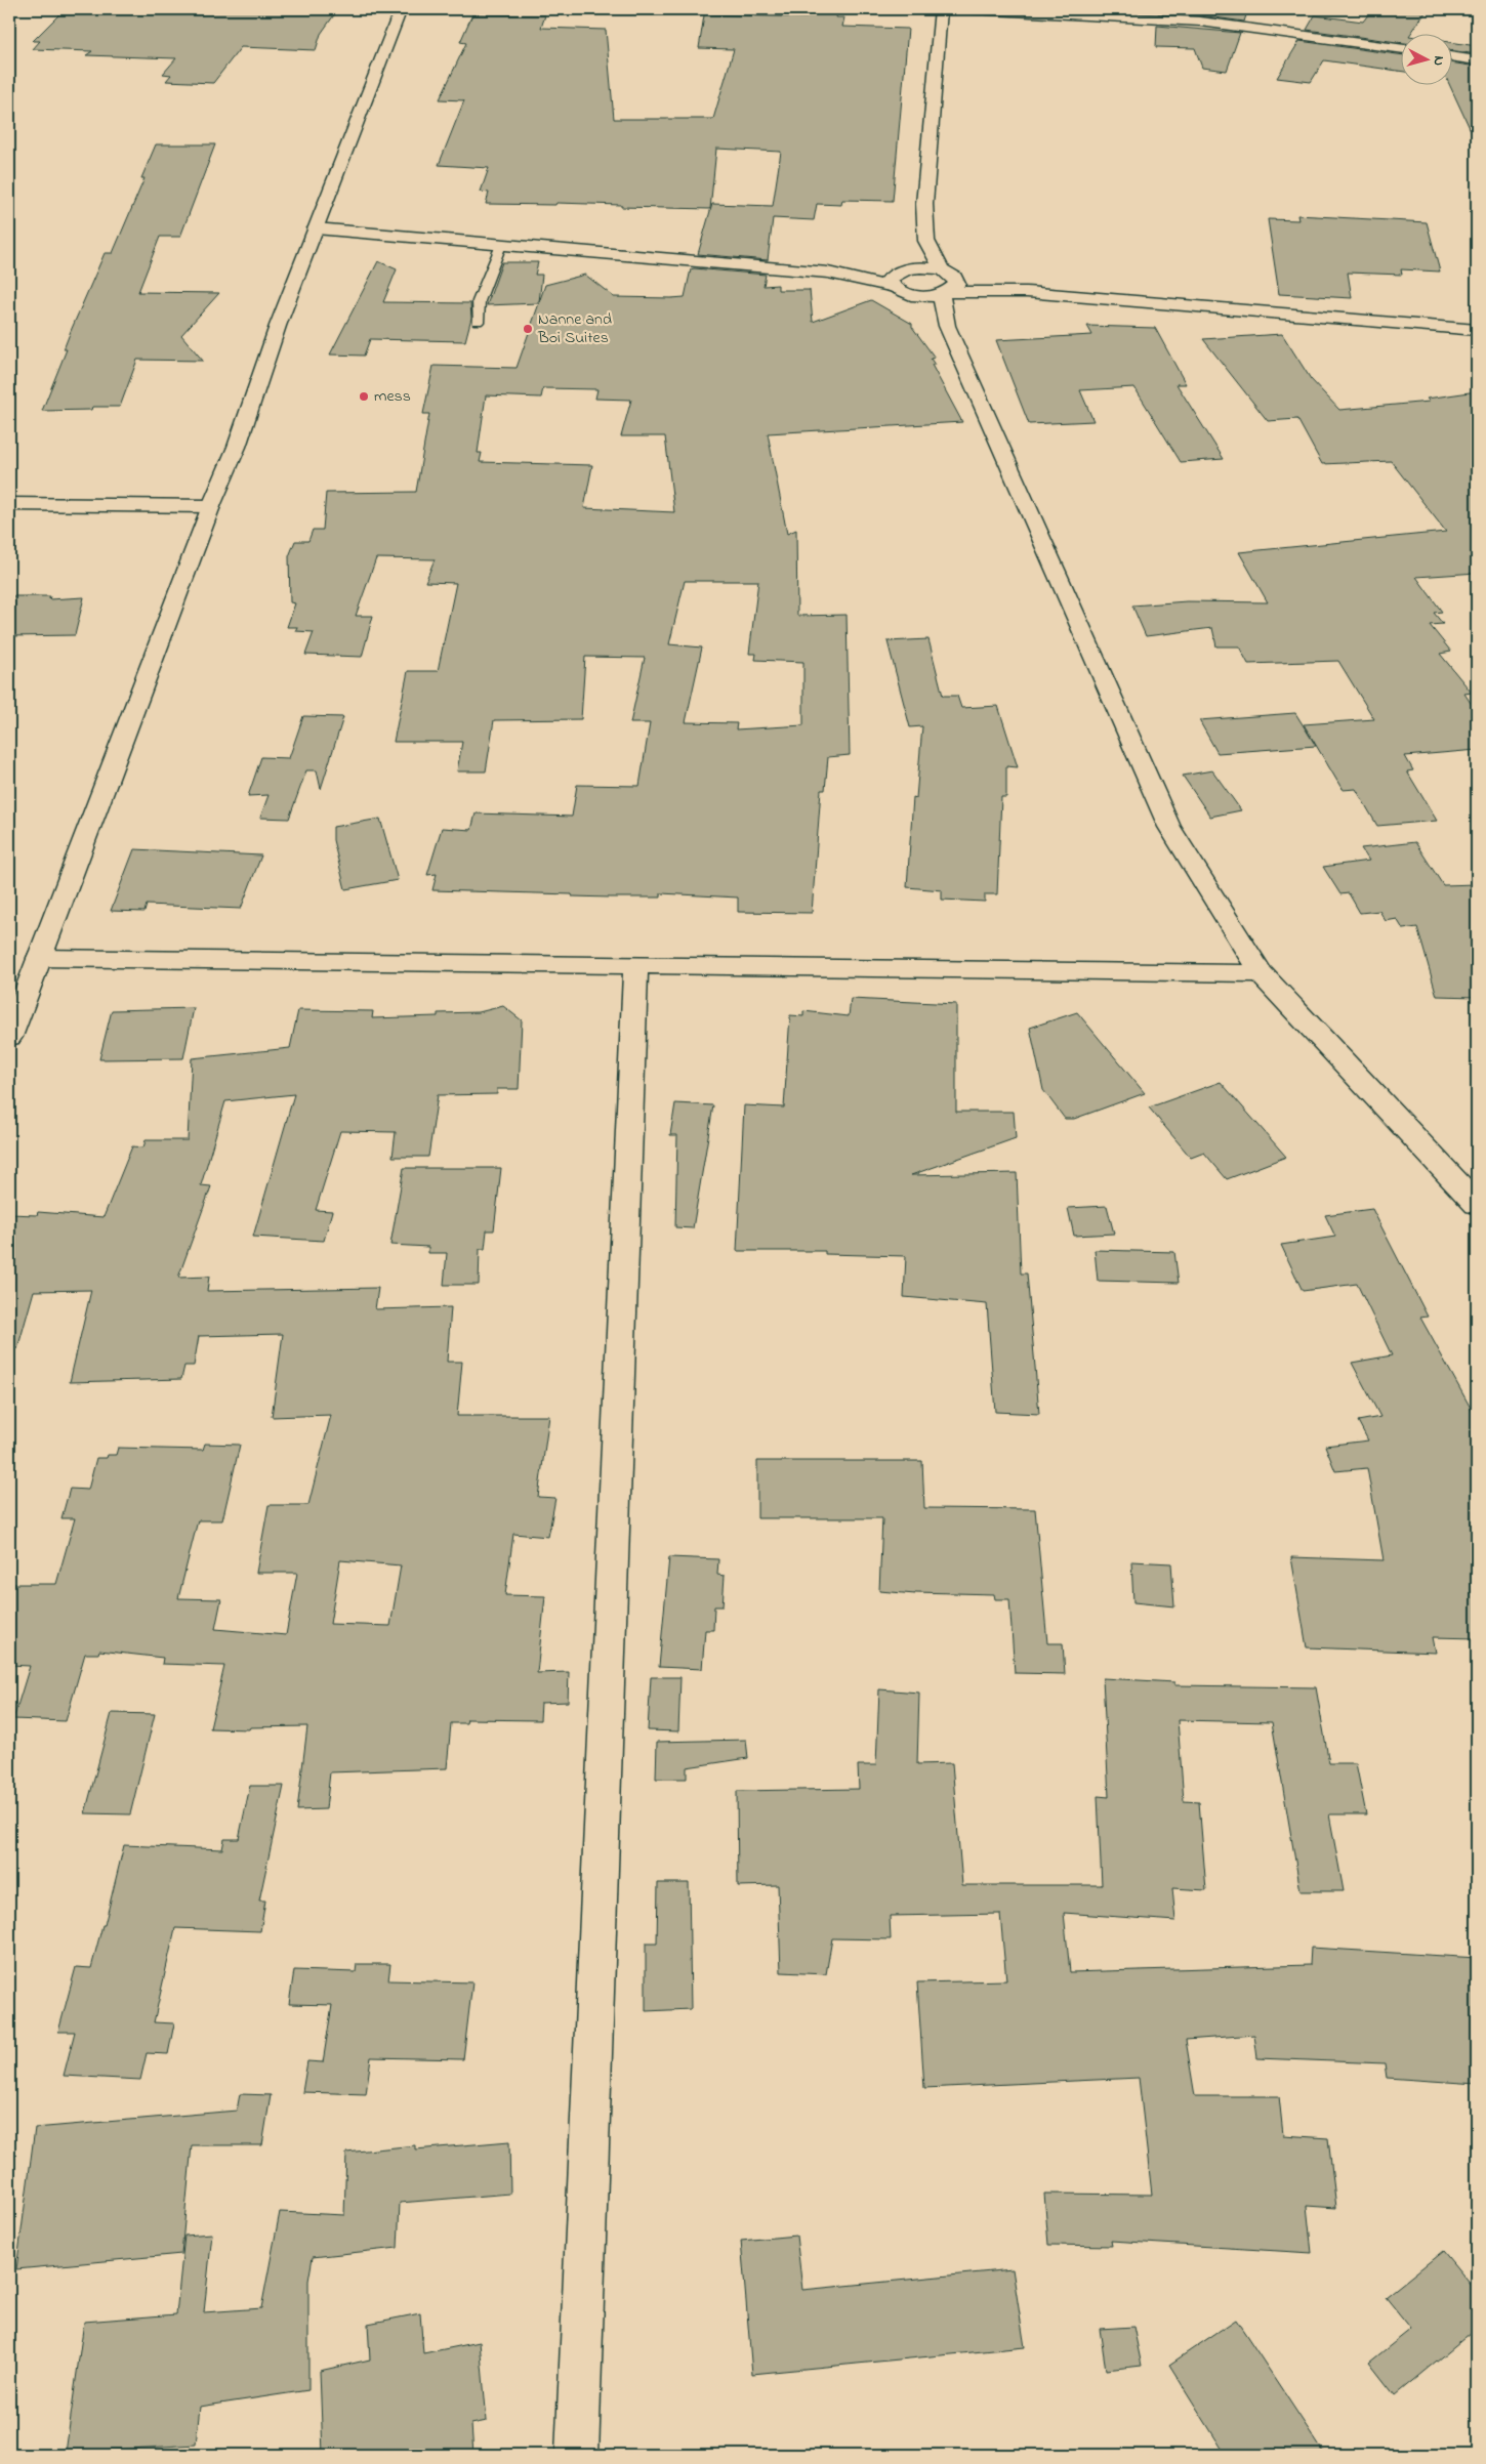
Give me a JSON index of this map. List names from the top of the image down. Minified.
{"places":["Nanne and Boi Suites","mess"],"north":"right"}
